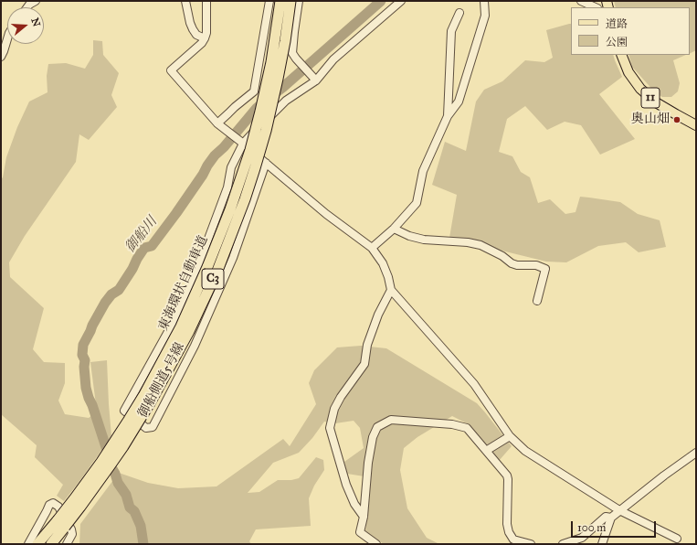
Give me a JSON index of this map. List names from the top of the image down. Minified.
{"streets":{"highway":["C3","東海環状自動車道"],"main road":["11"],"street":["御船側道5号線"]},"water":["御船川"],"places":["奥山畑"],"legend":["道路","公園"],"scale_bar":"100 m","north":"right"}
